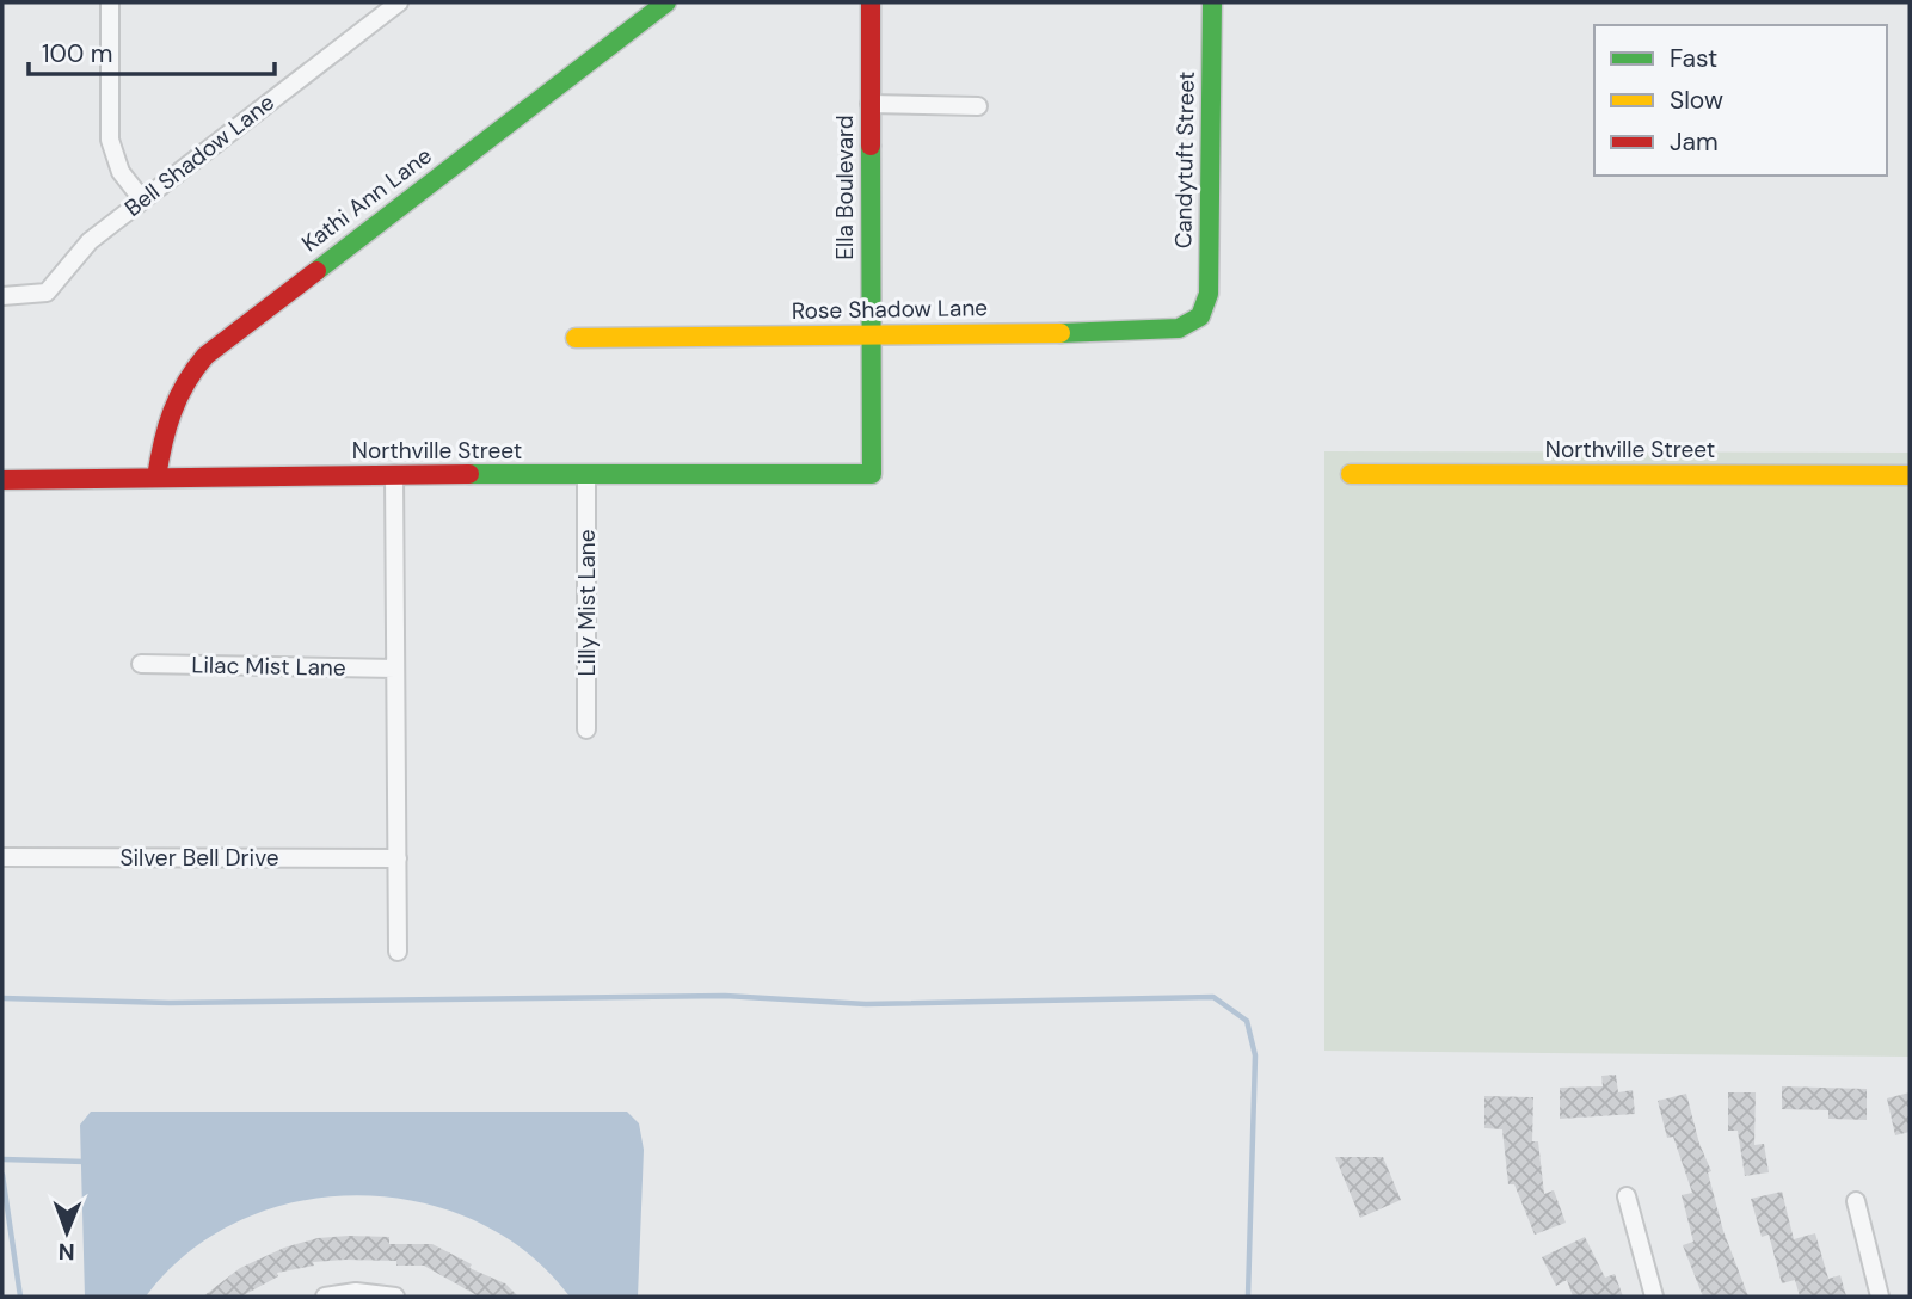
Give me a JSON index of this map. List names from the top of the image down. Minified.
{"streets":{"street":["Bell Shadow Lane","Candytuft Street","Ella Boulevard","Kathi Ann Lane","Rose Shadow Lane","Northville Street","Lilly Mist Lane","Lilac Mist Lane","Silver Bell Drive"]},"crossings":[["Candytuft Street","Rose Shadow Lane"],["Ella Boulevard","Rose Shadow Lane"],["Ella Boulevard","Northville Street"],["Kathi Ann Lane","Northville Street"],["Northville Street","Lilly Mist Lane"]],"legend":["Fast","Slow","Jam"],"scale_bar":"100 m","north":"bottom"}
